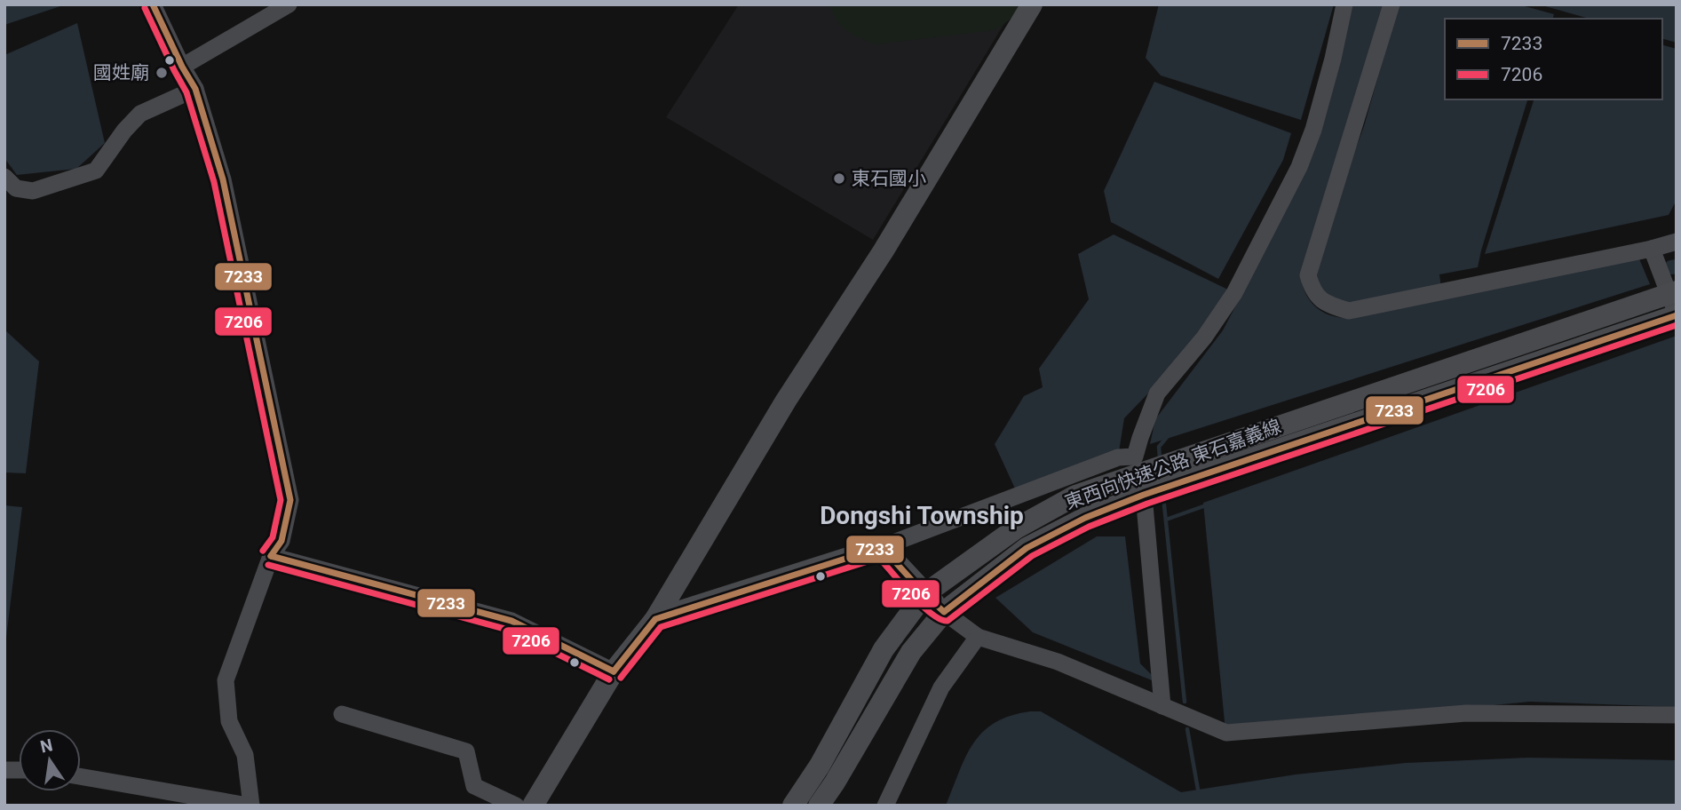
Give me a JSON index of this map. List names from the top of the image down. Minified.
{"streets":{"main road":["東西向快速公路 東石嘉義線"]},"districts":["Dongshi Township"],"places":["國姓廟","東石國小"],"lines":["transit line 7233","transit line 7206"],"legend":["7233","7206"],"north":"top"}
